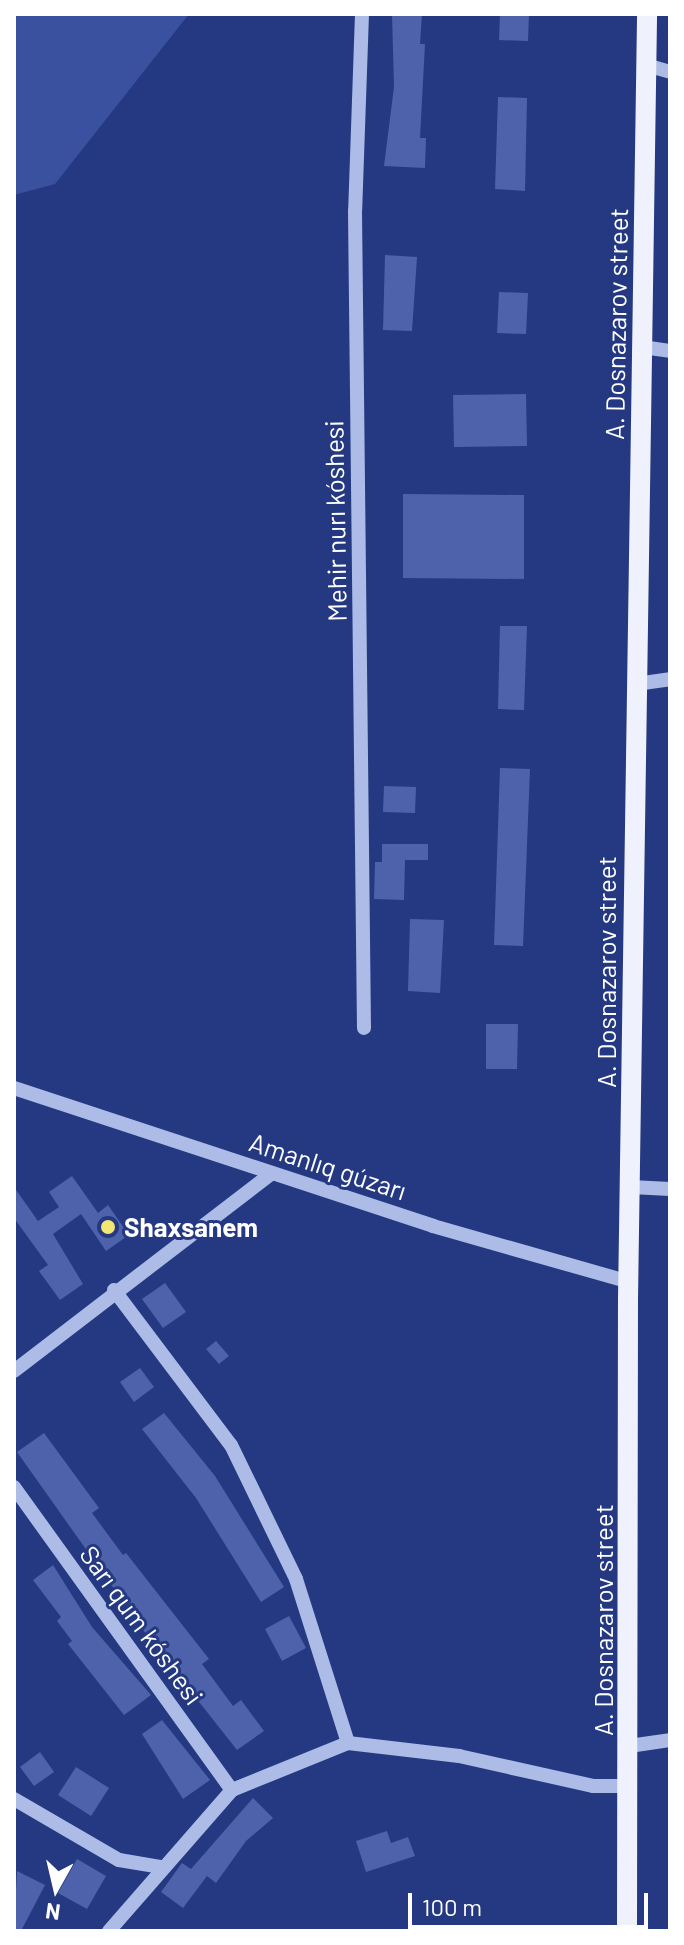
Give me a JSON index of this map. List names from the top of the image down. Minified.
{"streets":{"main road":["A. Dosnazarov street"],"street":["Mehir nurı kóshesi","Amanlıq gúzarı","Sarı qum kóshesi"]},"crossings":[["A. Dosnazarov street","Amanlıq gúzarı"]],"places":["Shaxsanem"],"scale_bar":"100 m","north":"bottom"}
